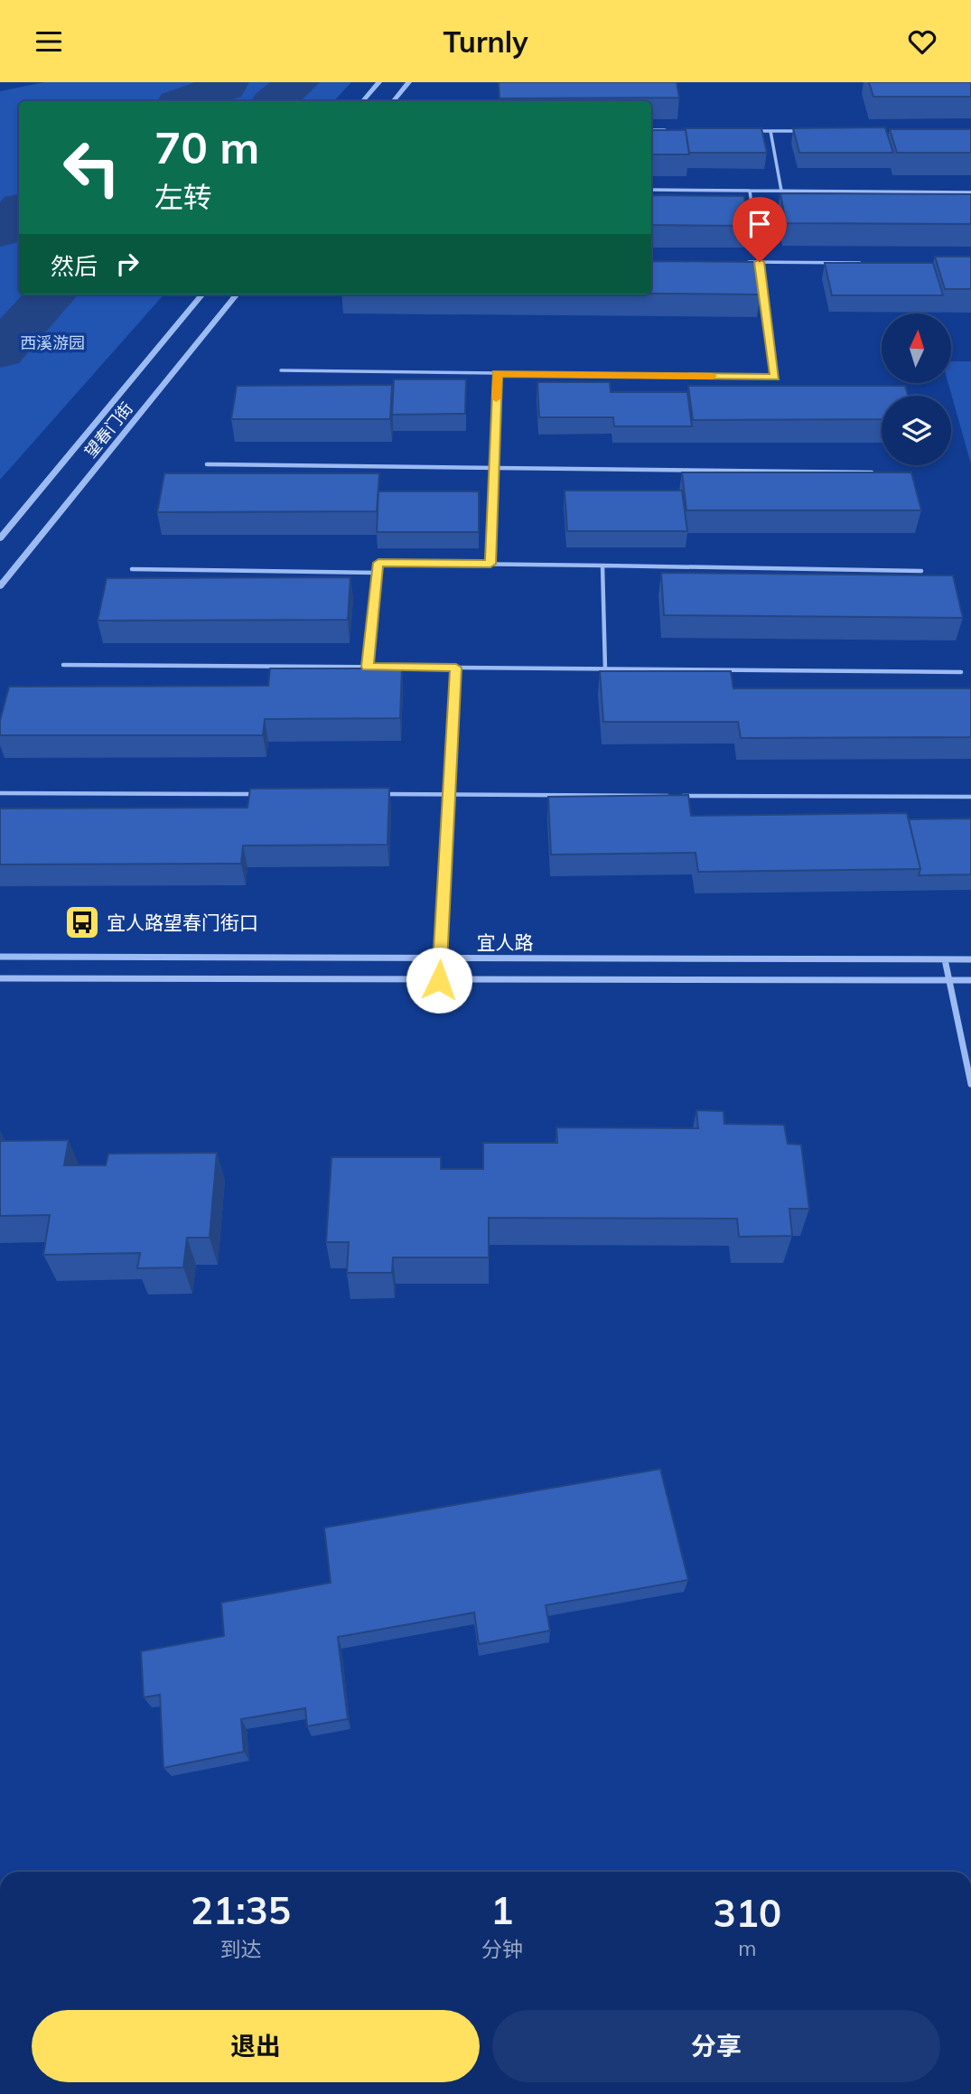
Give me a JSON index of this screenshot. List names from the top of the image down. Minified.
{"streets":{"street":["望春门街","宜人路"]},"parks":["西溪游园"],"places":{"bus stop":["宜人路望春门街口"]},"north":"top","page":{"header":"Turnly","turn":["70 m","左转"],"then":"然后","eta":["21:35","到达","1","分钟","310","m"],"buttons":["退出","分享"]}}
